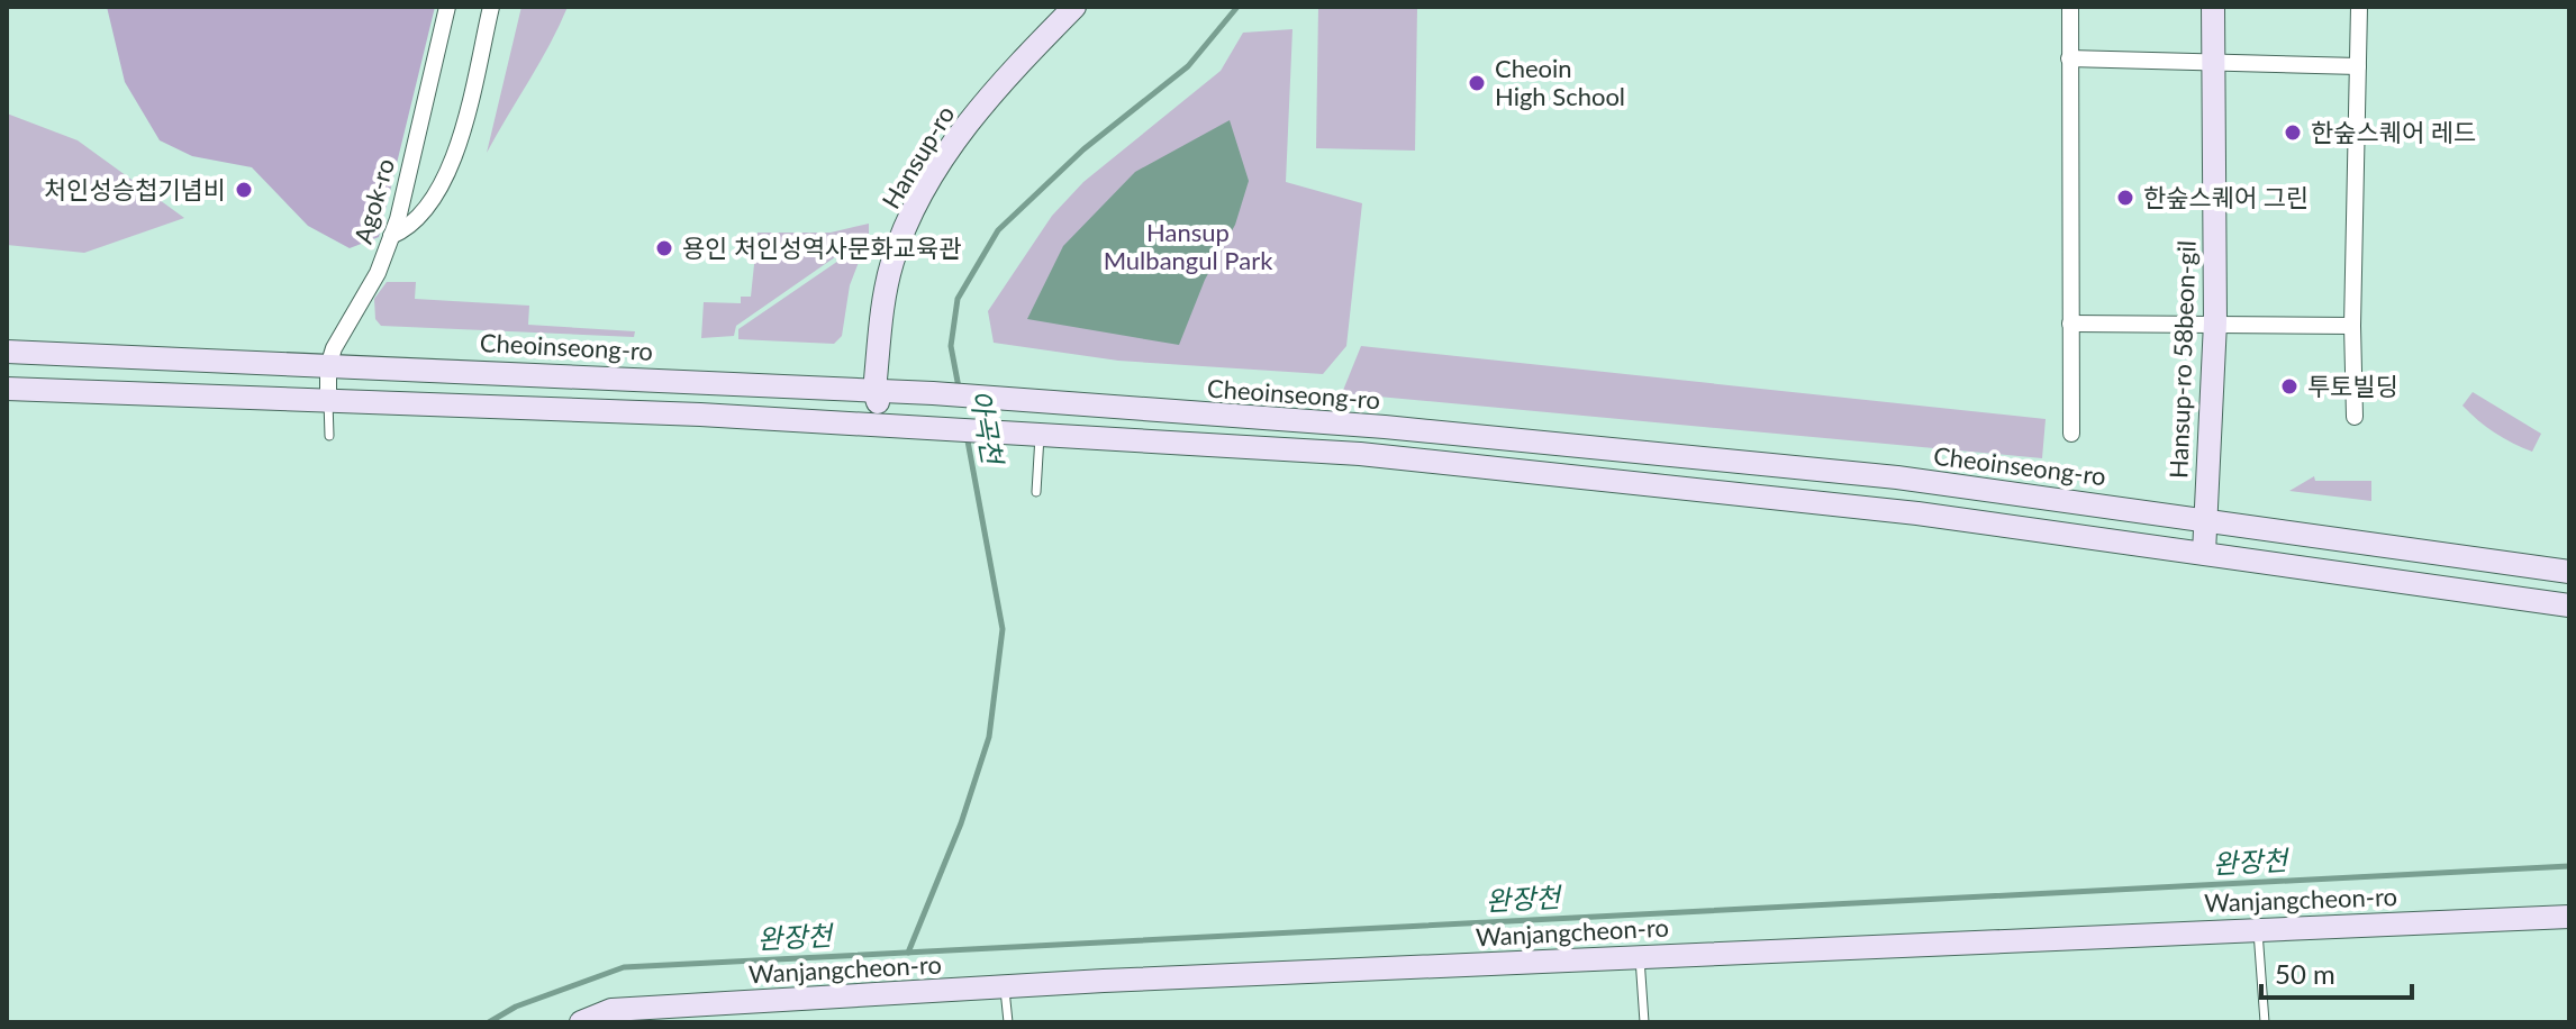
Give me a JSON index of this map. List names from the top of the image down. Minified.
{"streets":{"main road":["Hansup-ro","Cheoinseong-ro","Hansup-ro 58beon-gil","Wanjangcheon-ro"],"street":["Agok-ro"]},"crossings":[["Hansup-ro","Cheoinseong-ro"],["Agok-ro","Cheoinseong-ro"],["Cheoinseong-ro","Hansup-ro 58beon-gil"]],"water":["아곡천","완장천"],"parks":["Hansup Mulbangul Park"],"places":["Cheoin High School","한숲스퀘어 레드","처인성승첩기념비","한숲스퀘어 그린","용인 처인성역사문화교육관","투토빌딩"],"scale_bar":"50 m"}
